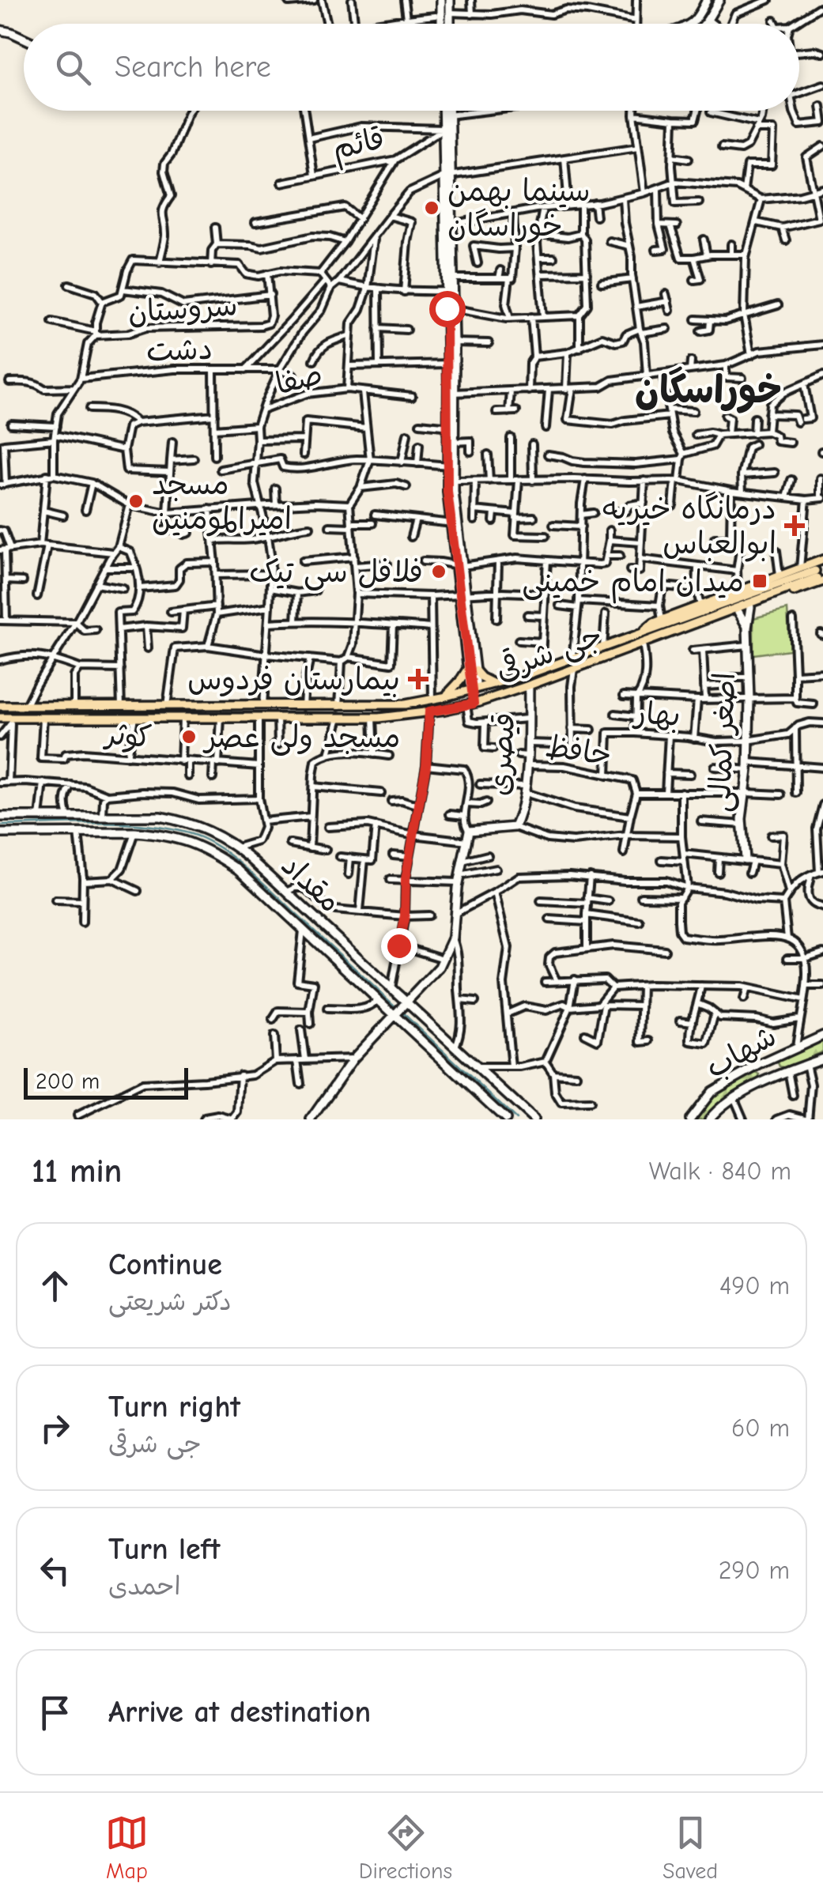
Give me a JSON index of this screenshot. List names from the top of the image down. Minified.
{"streets":{"main road":["جی شرقی","اصغر کمالی","قیصری","مقداد","شهاب"],"street":["قائم","سروستان","دشت","صفا","بهار","کوثر","حافظ"]},"crossings":[["سروستان","دشت"],["جی شرقی","کوثر"],["جی شرقی","قیصری"],["بهار","اصغر کمالی"],["بهار","حافظ"],["حافظ","قیصری"],["قیصری","مقداد"]],"districts":["خوراسگان"],"places":{"other":["سینما بهمن خوراسگان","مسجد امیرالمومنین","فلافل سی تیک","مسجد ولی عصر"],"health":["درمانگاه خیریه ابوالعباس","بیمارستان فردوس"],"transit":["میدان امام خمینی"]},"scale_bar":"200 m","page":{"search":"Search here","scale":"200 m","heading":["11 min","Walk · 840 m"],"list":[["Continue","دکتر شریعتی","490 m"],["Turn right","جی شرقی","60 m"],["Turn left","احمدی","290 m"],"Arrive at destination"],"nav":["Map","Directions","Saved"]}}
